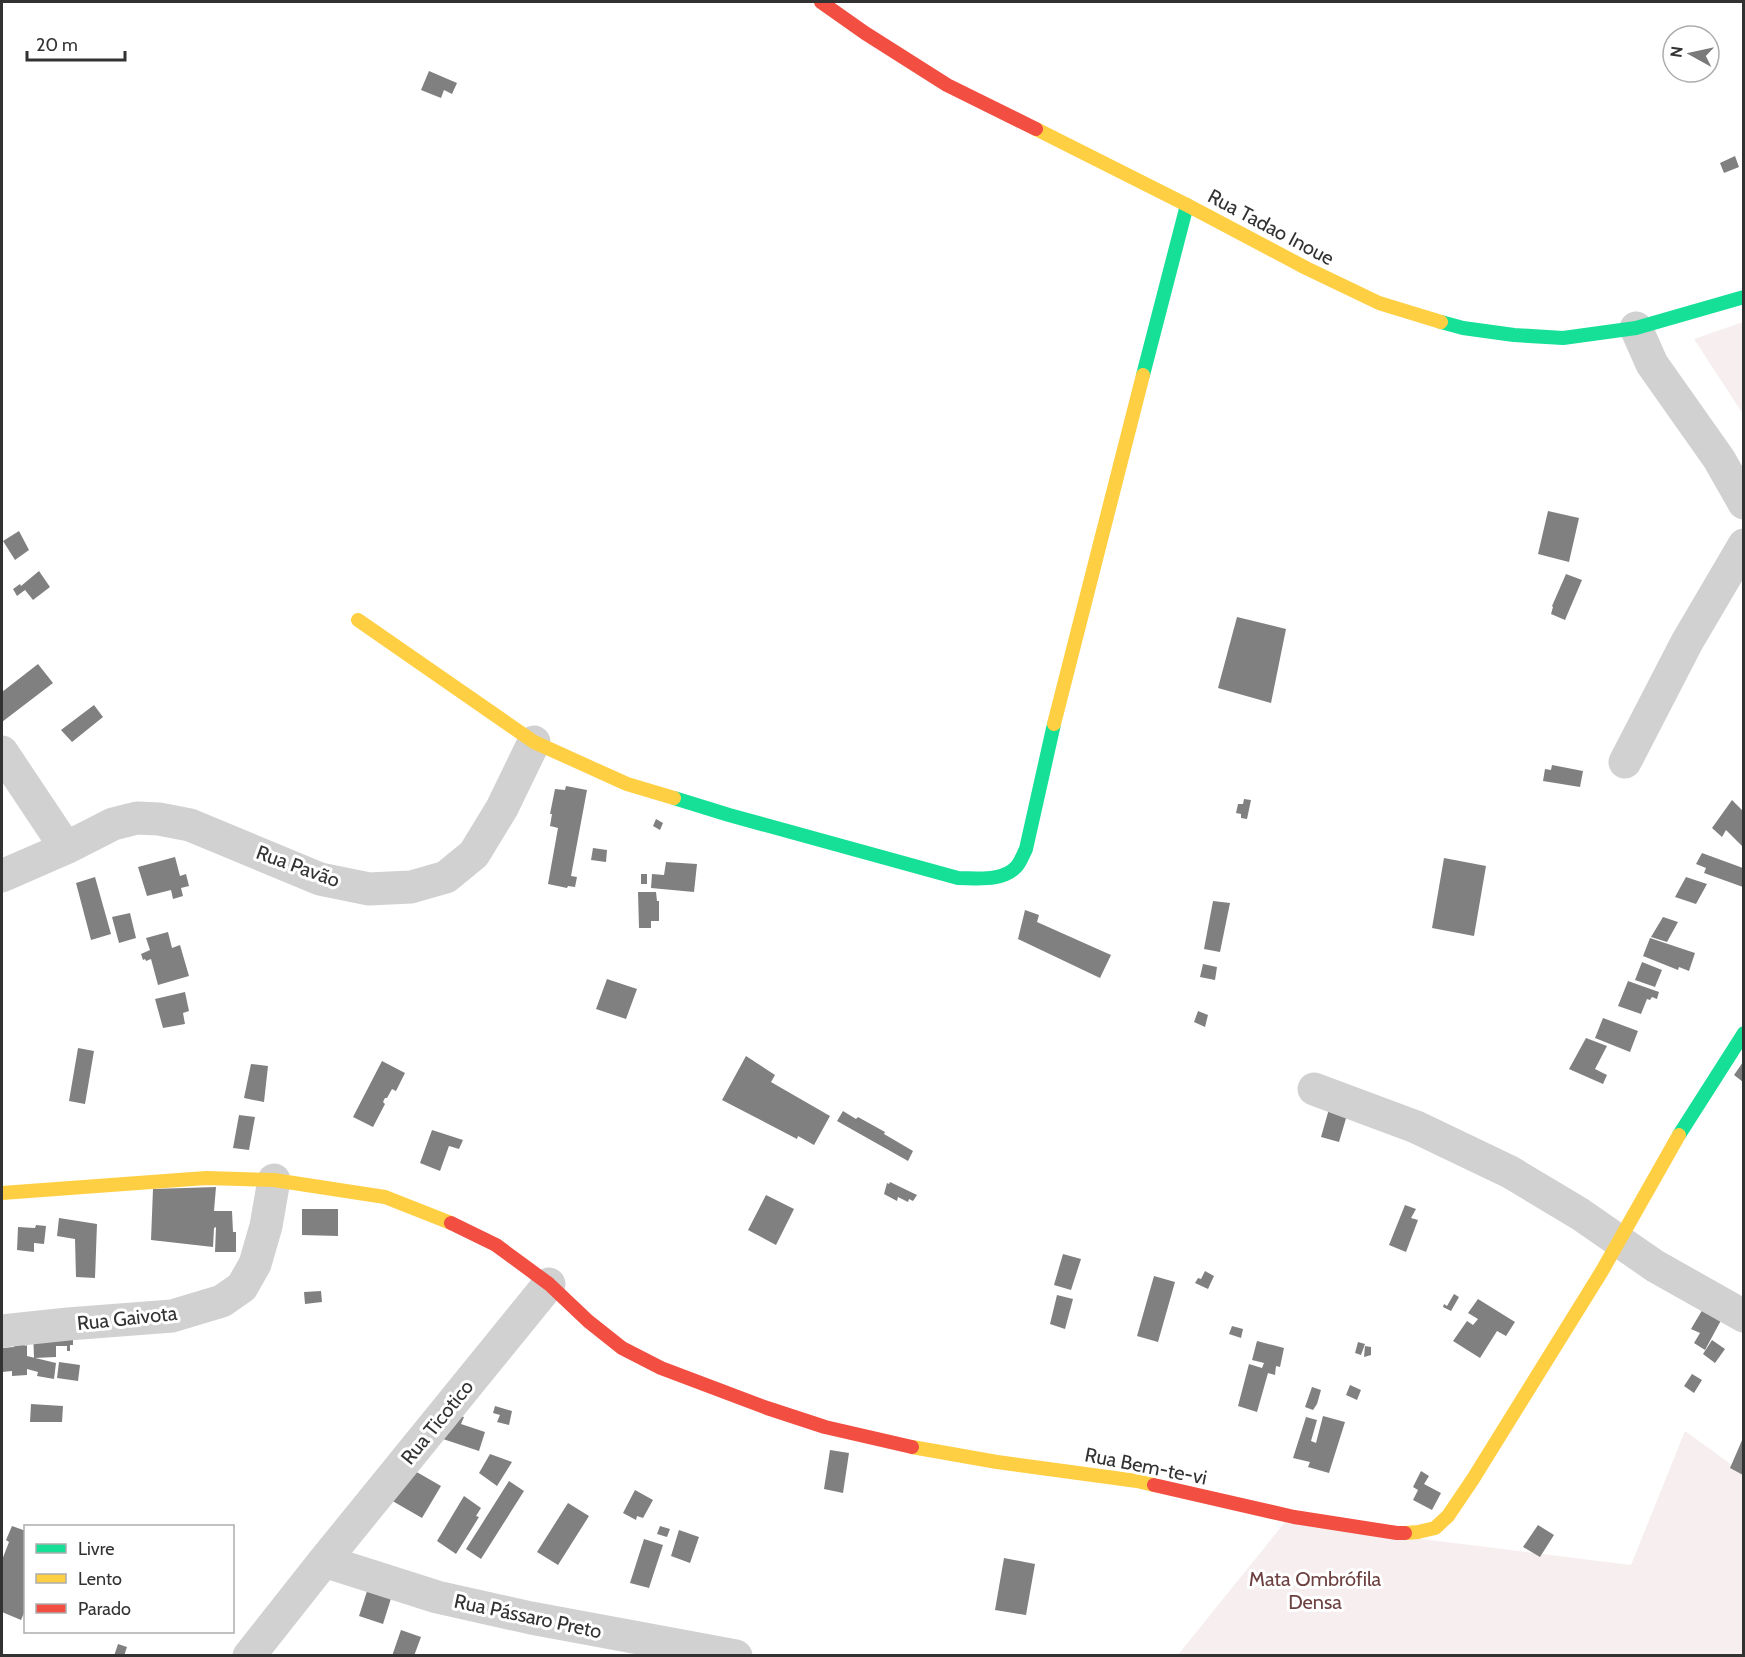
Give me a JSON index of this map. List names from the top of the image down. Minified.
{"streets":{"street":["Rua Tadao Inoue","Rua Pavão","Rua Gaivota","Rua Ticotico","Rua Bem-te-vi","Rua Pássaro Preto"]},"crossings":[["Rua Gaivota","Rua Bem-te-vi"],["Rua Ticotico","Rua Bem-te-vi"],["Rua Ticotico","Rua Pássaro Preto"]],"parks":["Mata Ombrófila Densa"],"legend":["Livre","Lento","Parado"],"scale_bar":"20 m","north":"left"}
